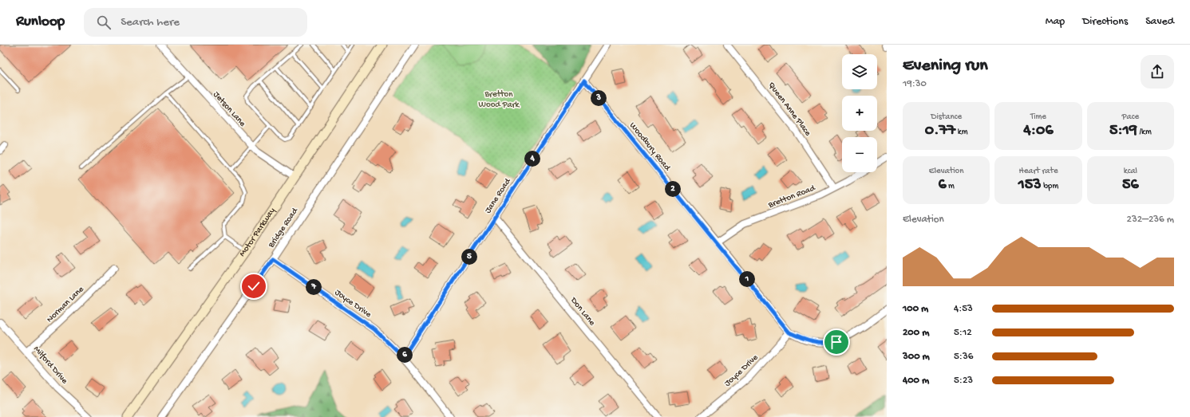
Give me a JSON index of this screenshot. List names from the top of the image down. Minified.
{"streets":{"main road":["Motor Parkway"],"street":["Jetson Lane","Queen Anne Place","Woodbury Road","Jane Road","Bretton Road","Bridge Road","Joyce Drive","Norman Lane","Don Lane","Milford Drive"]},"crossings":[["Jetson Lane","Motor Parkway"],["Queen Anne Place","Bretton Road"],["Woodbury Road","Jane Road"],["Woodbury Road","Bretton Road"],["Woodbury Road","Joyce Drive"],["Jane Road","Joyce Drive"],["Jane Road","Don Lane"],["Bridge Road","Joyce Drive"],["Norman Lane","Milford Drive"]],"parks":["Bretton Wood Park"],"page":{"header":"Runloop","search":"Search here","nav":["Map","Directions","Saved"],"heading":["Evening run","19:30"],"map_buttons":["+","−"],"pins":["3","4","2","5","1","7","6"],"stats":[["Distance","0.77 km"],["Time","4:06"],["Pace","5:19 /km"],["Elevation","6 m"],["Heart rate","153 bpm"],["kcal","56"]],"chart":["Elevation","232–236 m"],"list":[{"name":"100 m","note":"4:53"},{"name":"200 m","note":"5:12"},{"name":"300 m","note":"5:36"},{"name":"400 m","note":"5:23"}]}}
